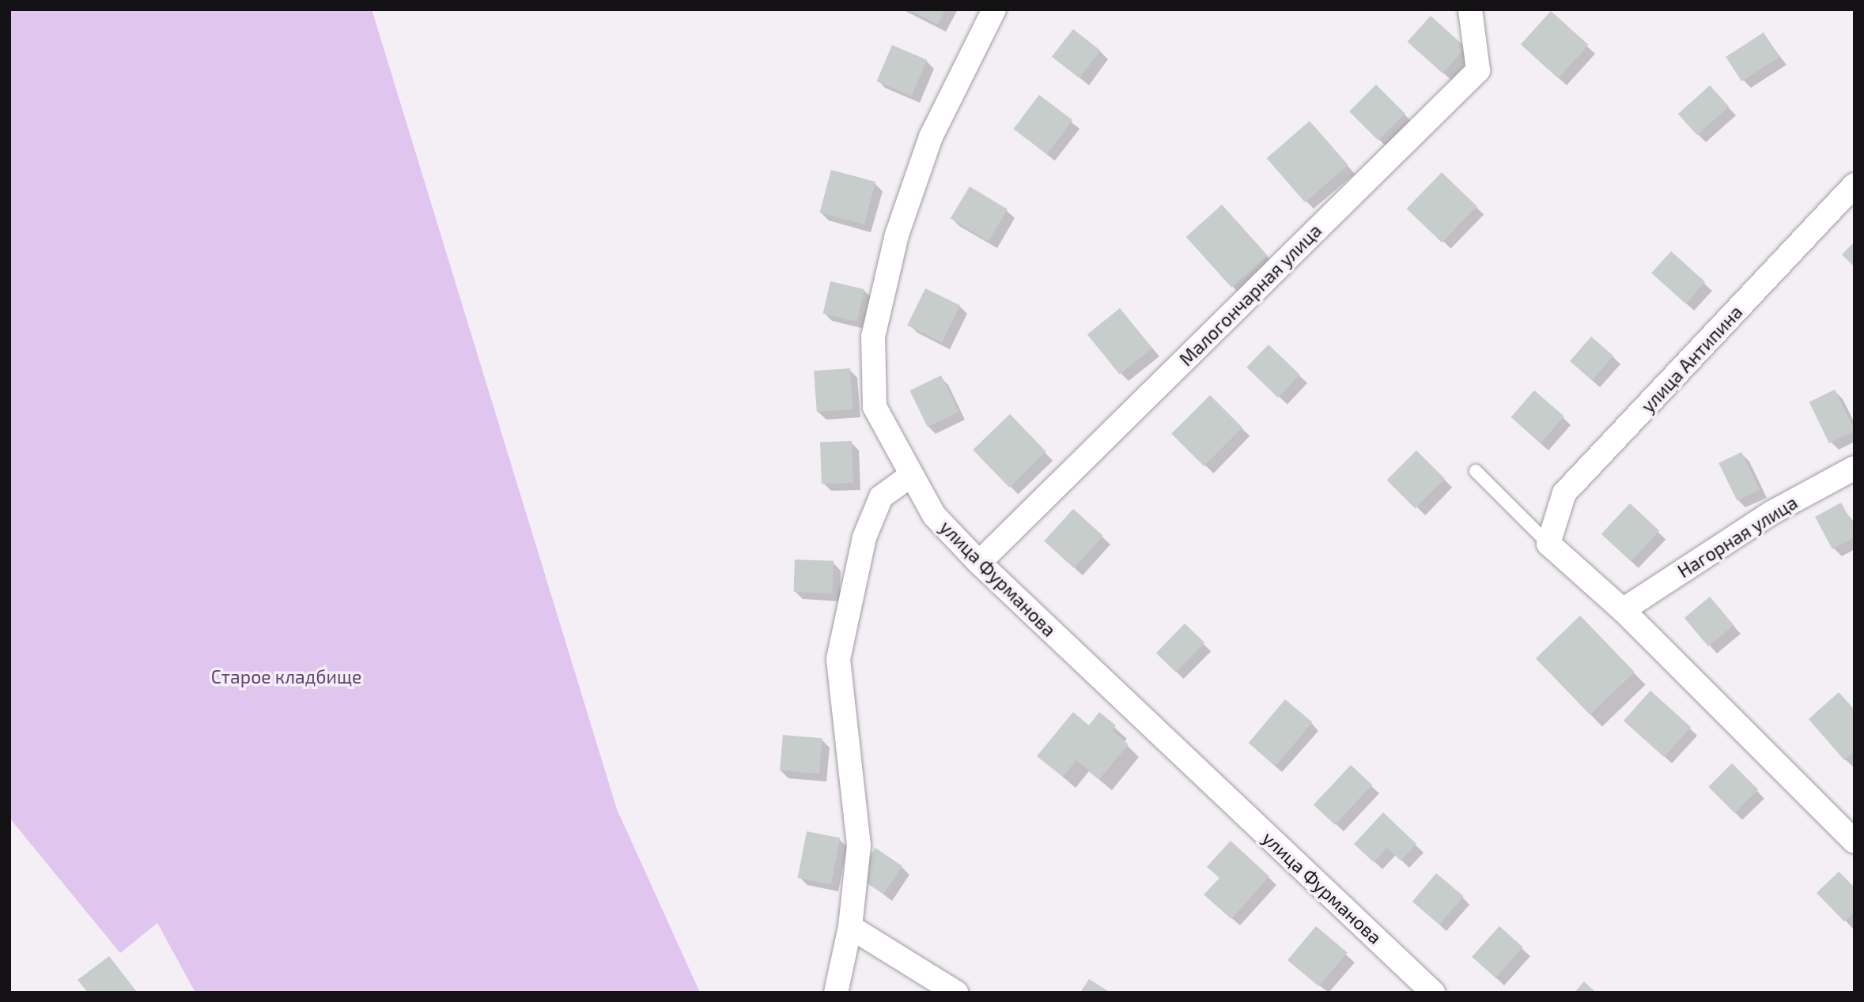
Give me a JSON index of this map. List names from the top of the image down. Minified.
{"streets":{"street":["Малогончарная улица","улица Антипина","Нагорная улица","улица Фурманова"]},"crossings":[["Малогончарная улица","улица Фурманова"]],"parks":["Старое кладбище"]}
